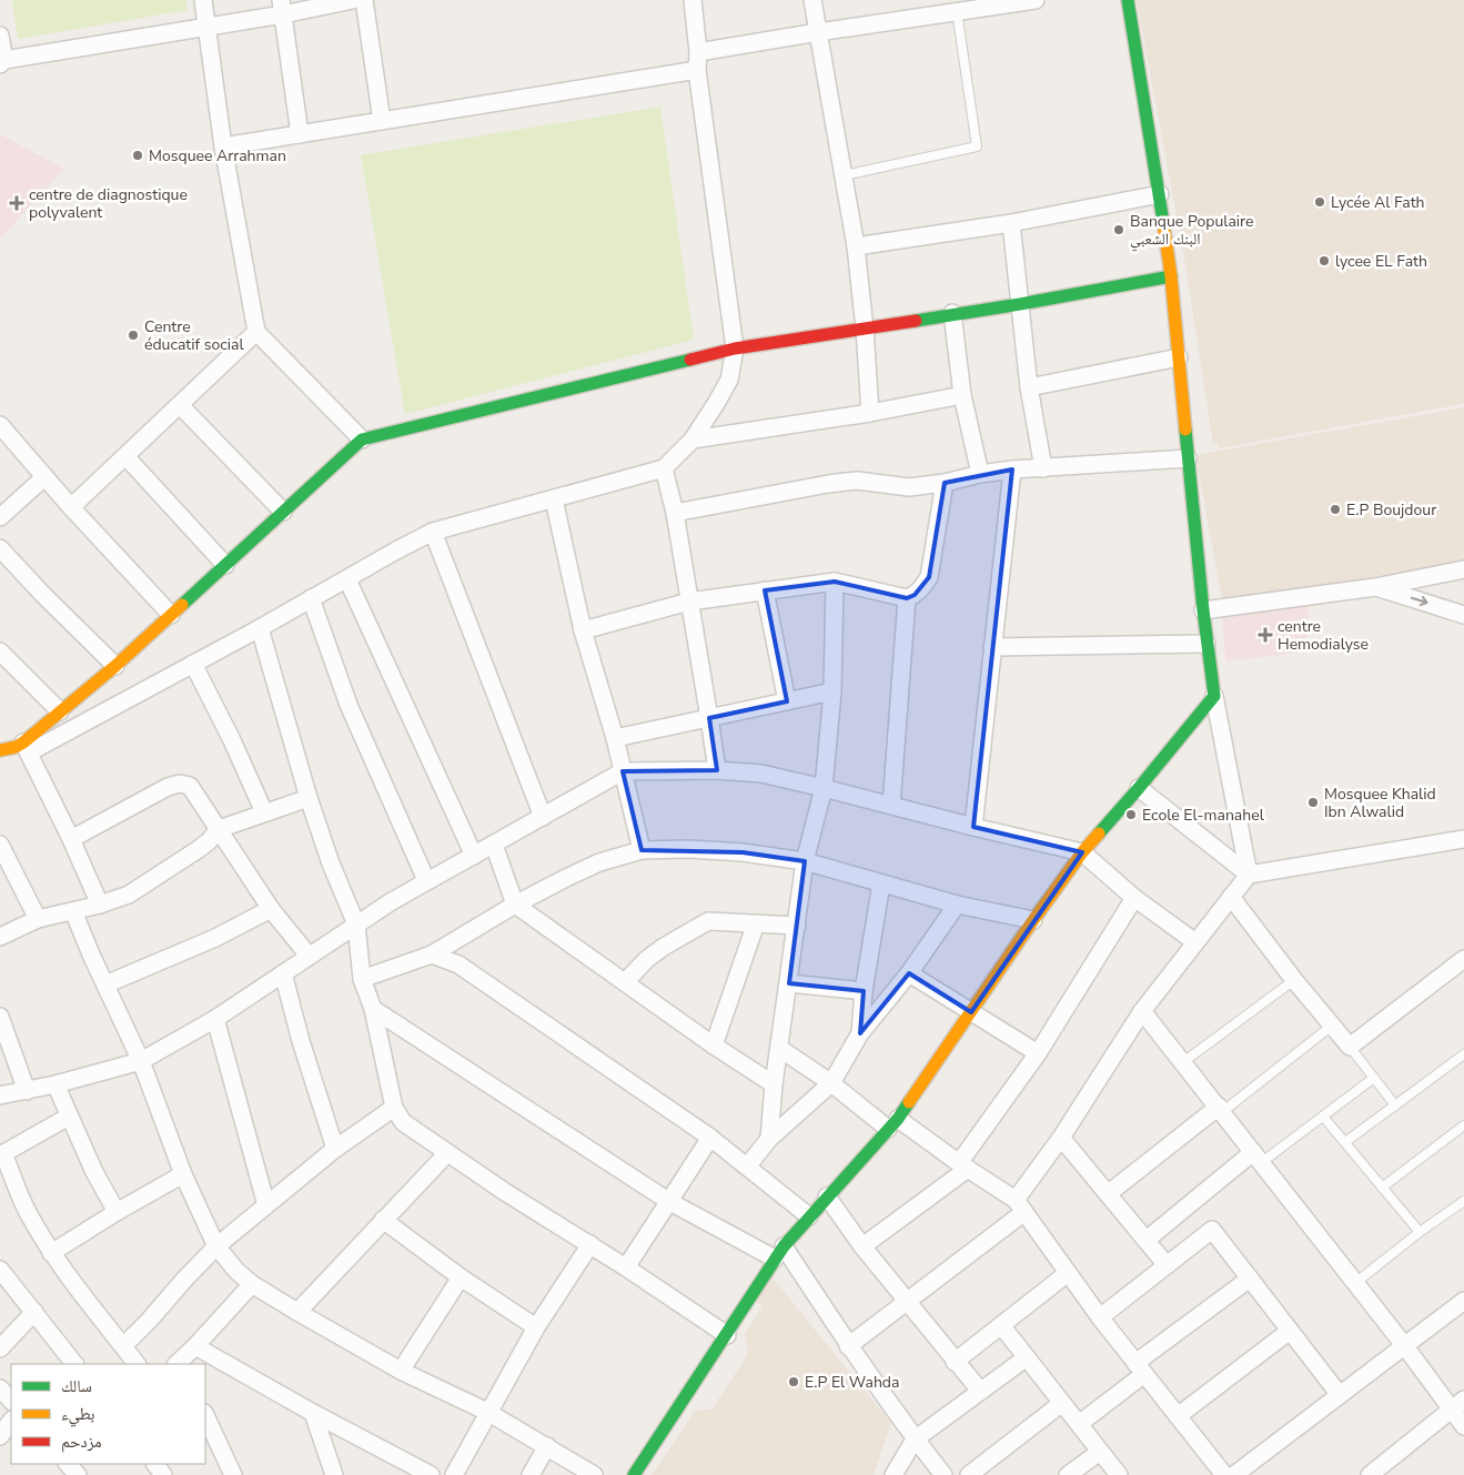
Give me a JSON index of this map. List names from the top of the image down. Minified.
{"places":{"other":["Mosquee Arrahman","Lycée Al Fath","Banque Populaire البنك الشعبي","lycee EL Fath","Centre éducatif social","E.P Boujdour","Mosquee Khalid Ibn Alwalid","Ecole El-manahel","E.P El Wahda"],"health":["centre de diagnostique polyvalent","centre Hemodialyse"]},"legend":["سالك","بطيء","مزدحم"]}
